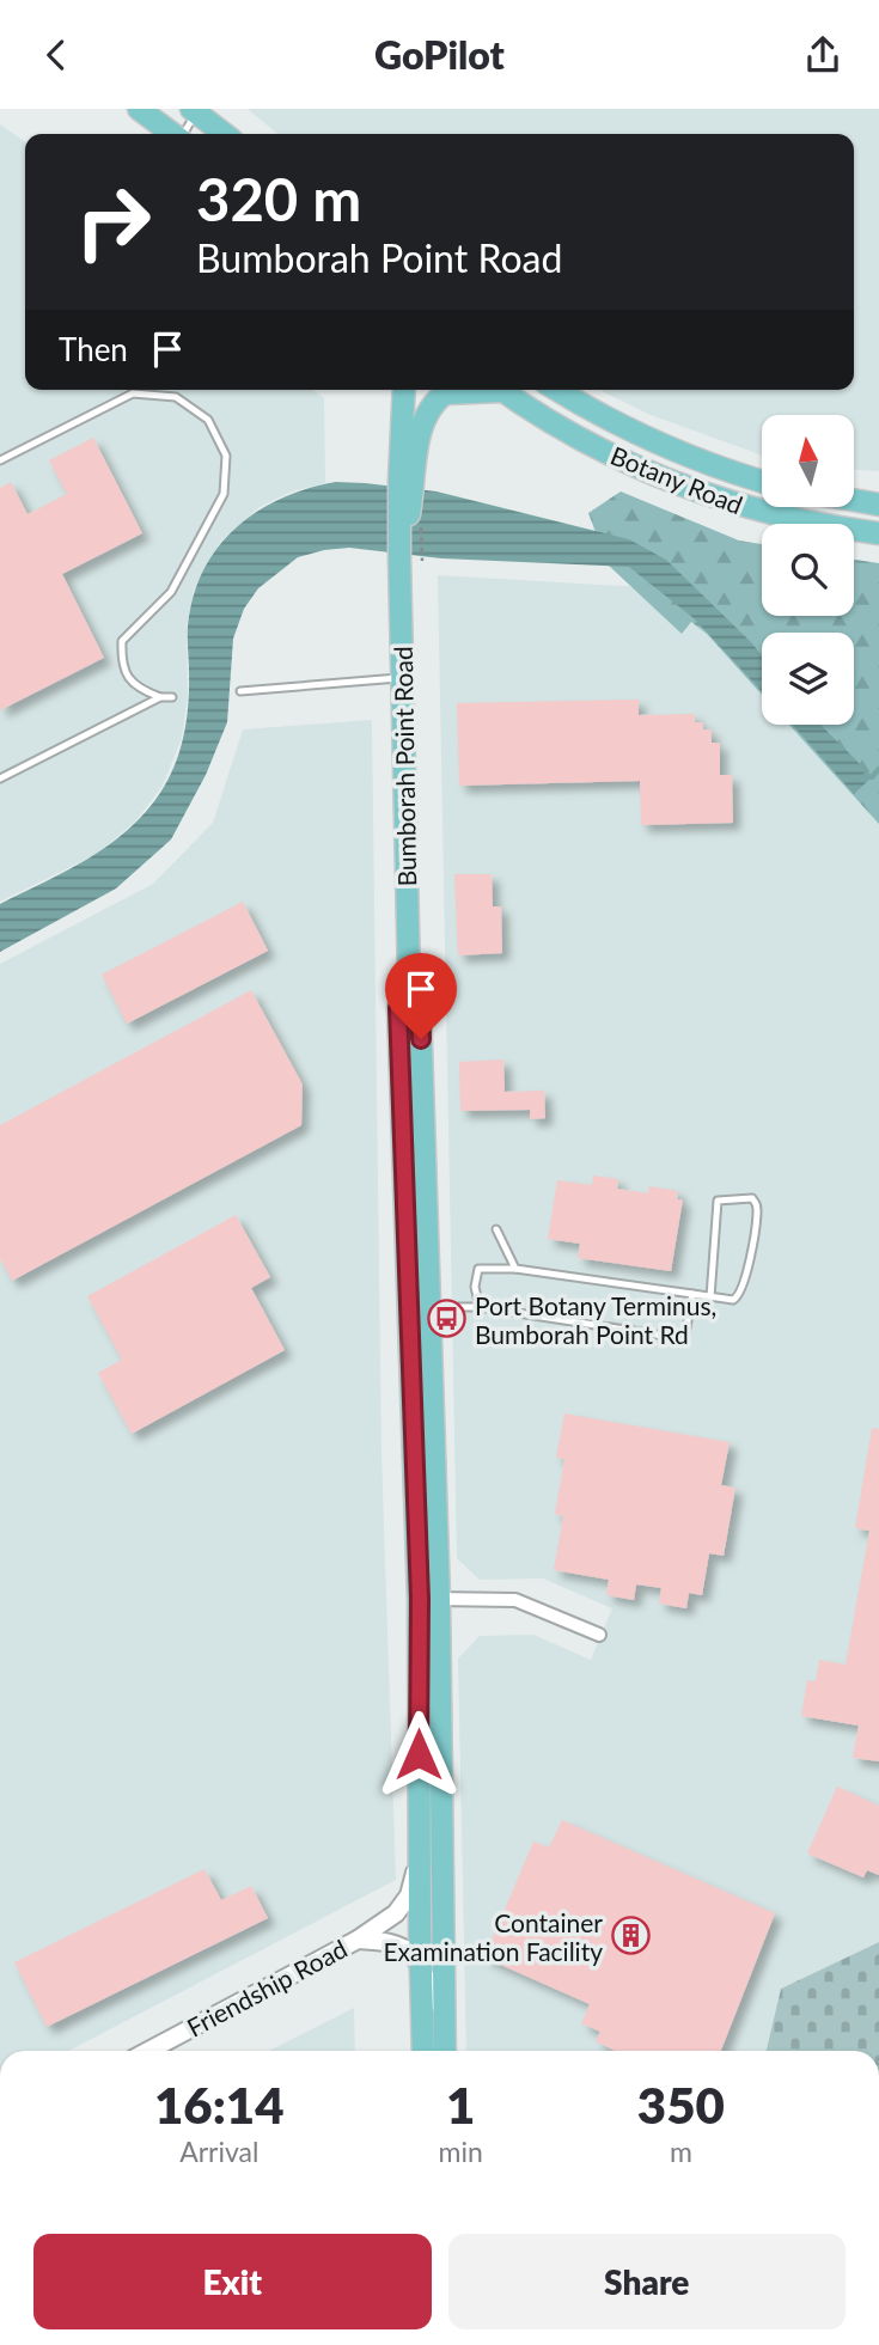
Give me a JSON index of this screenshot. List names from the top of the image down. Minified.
{"streets":{"main road":["Botany Road","Bumborah Point Road"],"street":["Friendship Road"]},"crossings":[["Bumborah Point Road","Friendship Road"]],"places":{"bus stop":["Port Botany Terminus, Bumborah Point Rd"],"building":["Container Examination Facility"]},"north":"top","page":{"header":"GoPilot","turn":["320 m","Bumborah Point Road"],"then":"Then","eta":["16:14","Arrival","1","min","350","m"],"buttons":["Exit","Share"]}}
